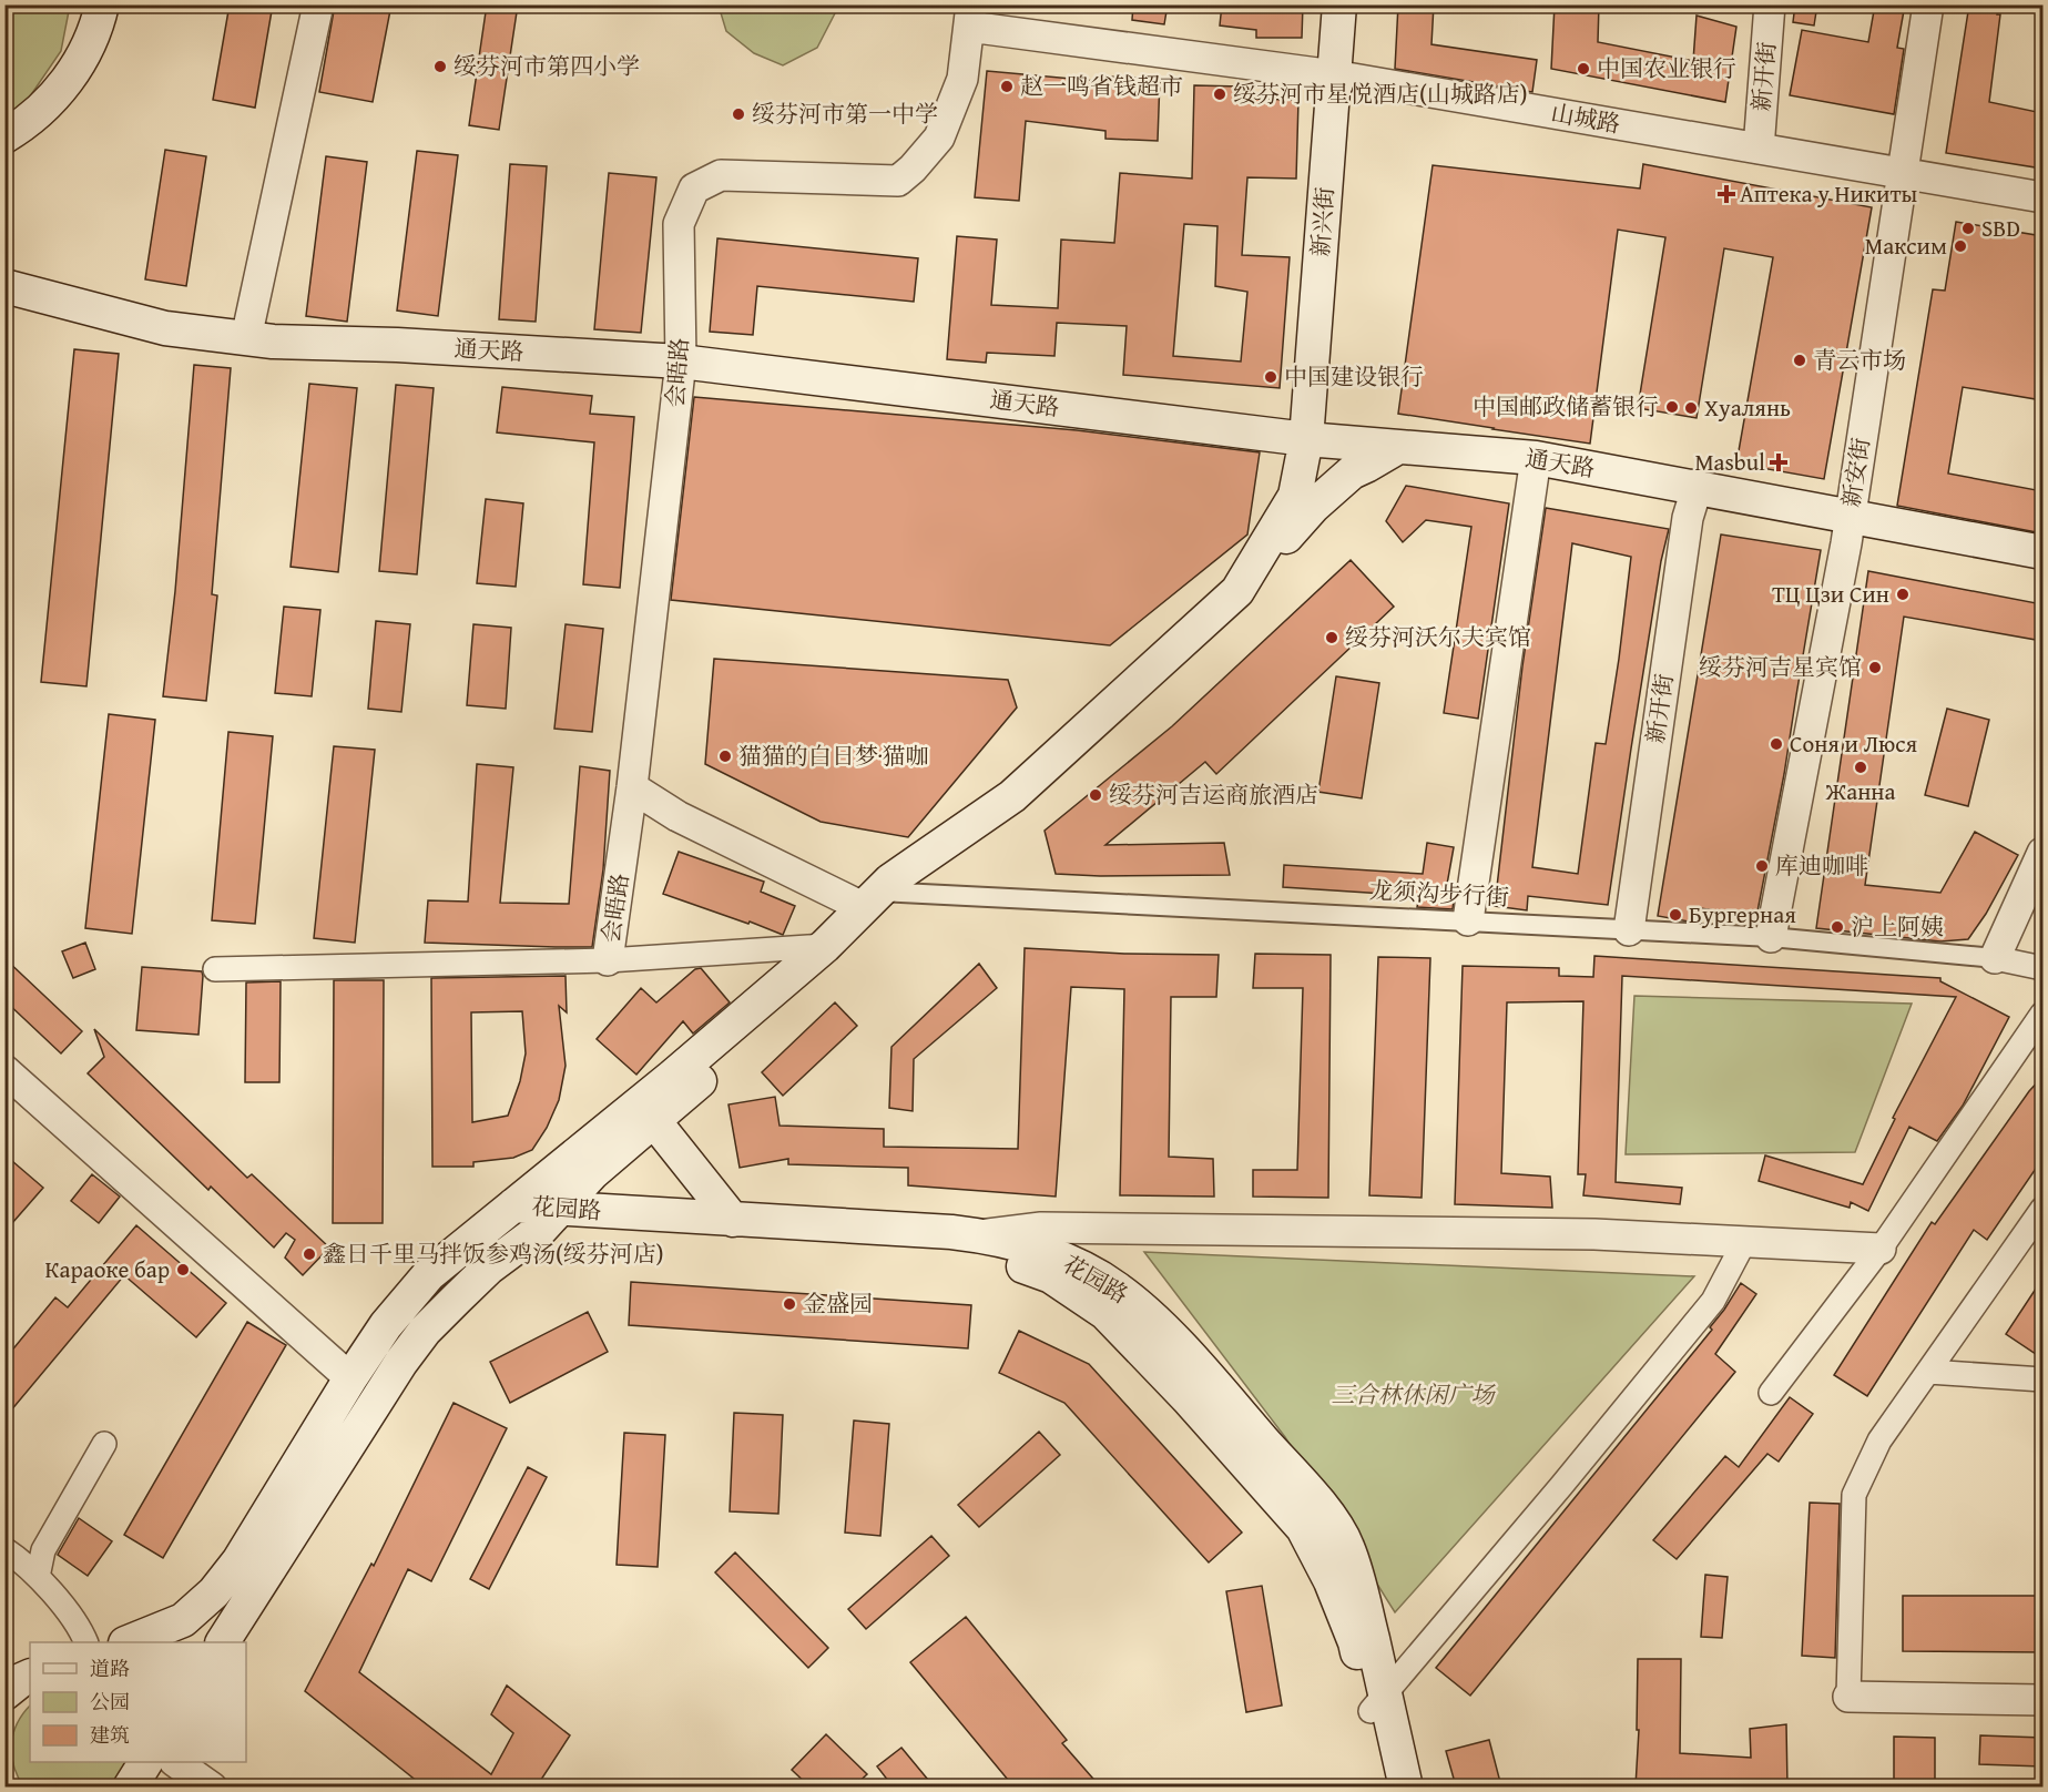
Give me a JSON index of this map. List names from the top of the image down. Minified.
{"streets":{"main road":["新兴街","通天路","花园路"],"street":["新开街","山城路","会晤路","新安街","龙须沟步行街"]},"crossings":[["新开街","山城路"],["新开街","通天路"],["新开街","龙须沟步行街"],["山城路","新兴街"],["山城路","会晤路"],["山城路","新安街"],["新兴街","通天路"],["通天路","会晤路"],["通天路","新安街"],["新安街","龙须沟步行街"]],"parks":["三合林休闲广场"],"places":{"other":["绥芬河市第四小学","中国农业银行","赵一鸣省钱超市","绥芬河市星悦酒店(山城路店)","绥芬河市第一中学","SBD","Максим","青云市场","中国建设银行","中国邮政储蓄银行","Хуалянь","ТЦ Цзи Син","绥芬河沃尔夫宾馆","绥芬河吉星宾馆","Соня и Люся","猫猫的白日梦·猫咖","Жанна","绥芬河吉运商旅酒店","库迪咖啡","Бургерная","沪上阿姨","鑫日千里马拌饭参鸡汤(绥芬河店)","Караоке бар","金盛园"],"health":["Аптека у Никиты","Masbul"]},"legend":["道路","公园","建筑"]}
